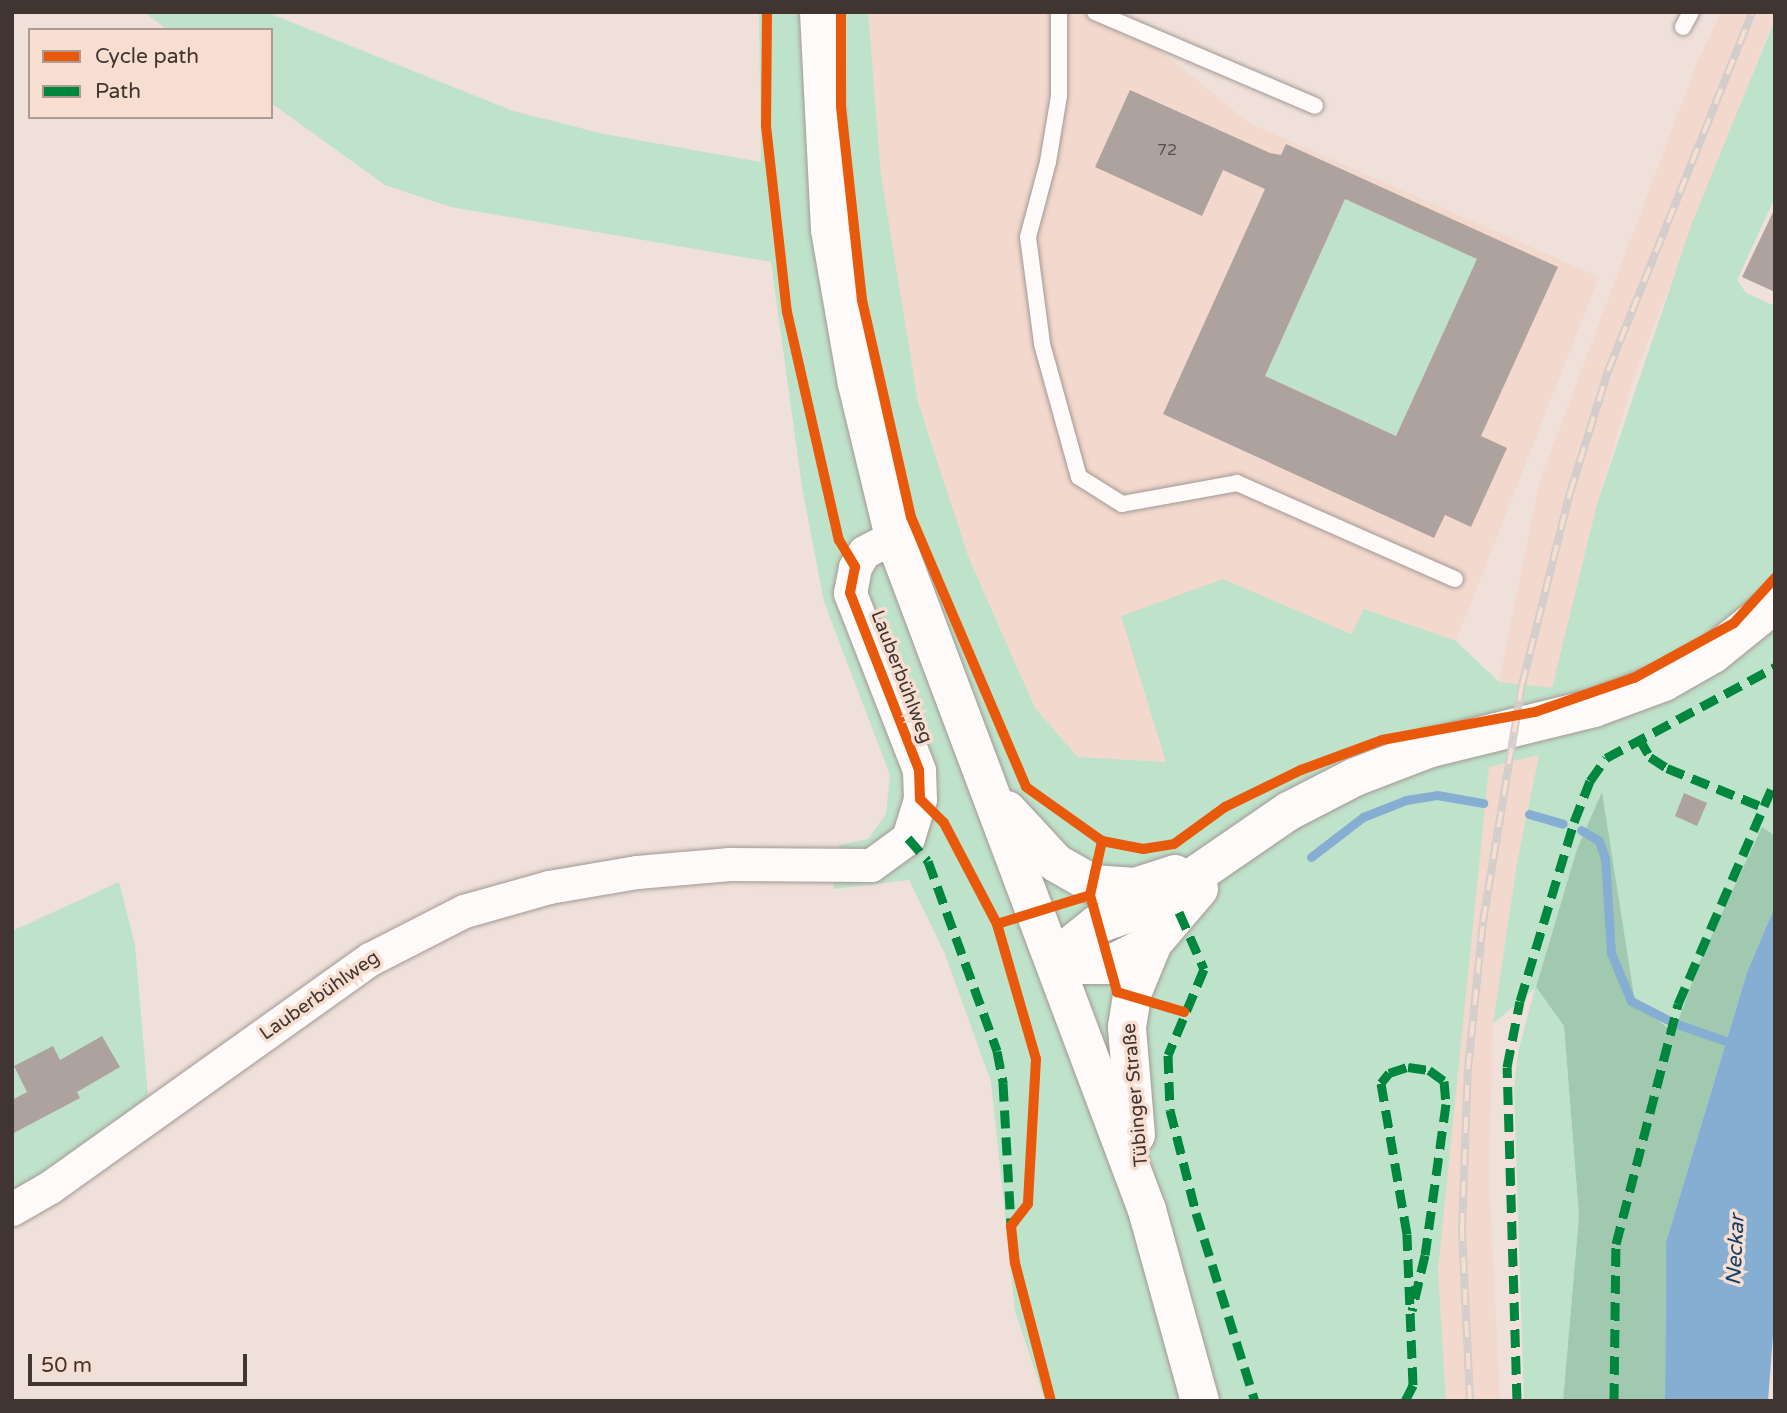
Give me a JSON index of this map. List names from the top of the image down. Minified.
{"streets":{"main road":["Tübinger Straße"],"street":["Lauberbühlweg"]},"water":["Neckar"],"house_numbers":["72"],"legend":["Cycle path","Path"],"scale_bar":"50 m"}
